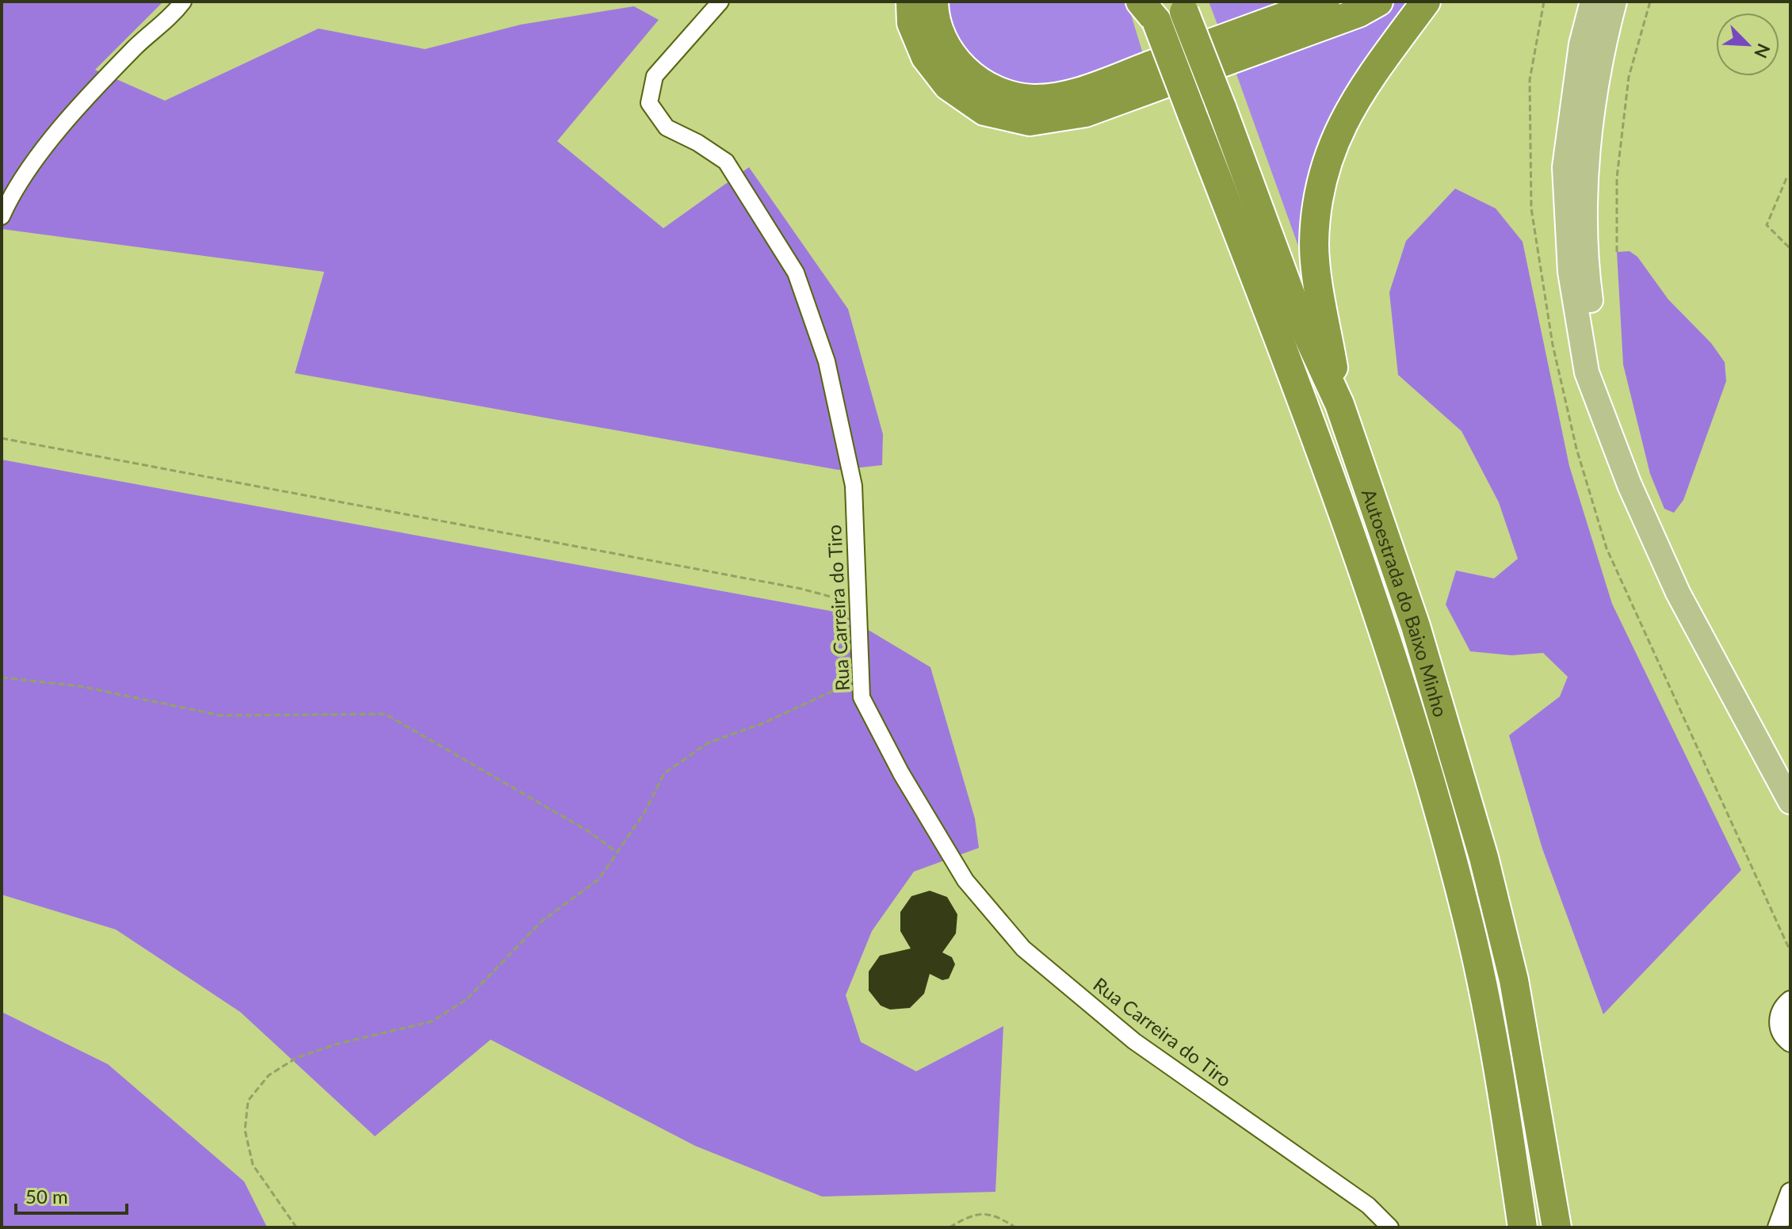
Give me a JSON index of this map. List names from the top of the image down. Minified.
{"streets":{"highway":["Autoestrada do Baixo Minho"],"street":["Rua Carreira do Tiro"]},"scale_bar":"50 m","north":"bottom right"}
